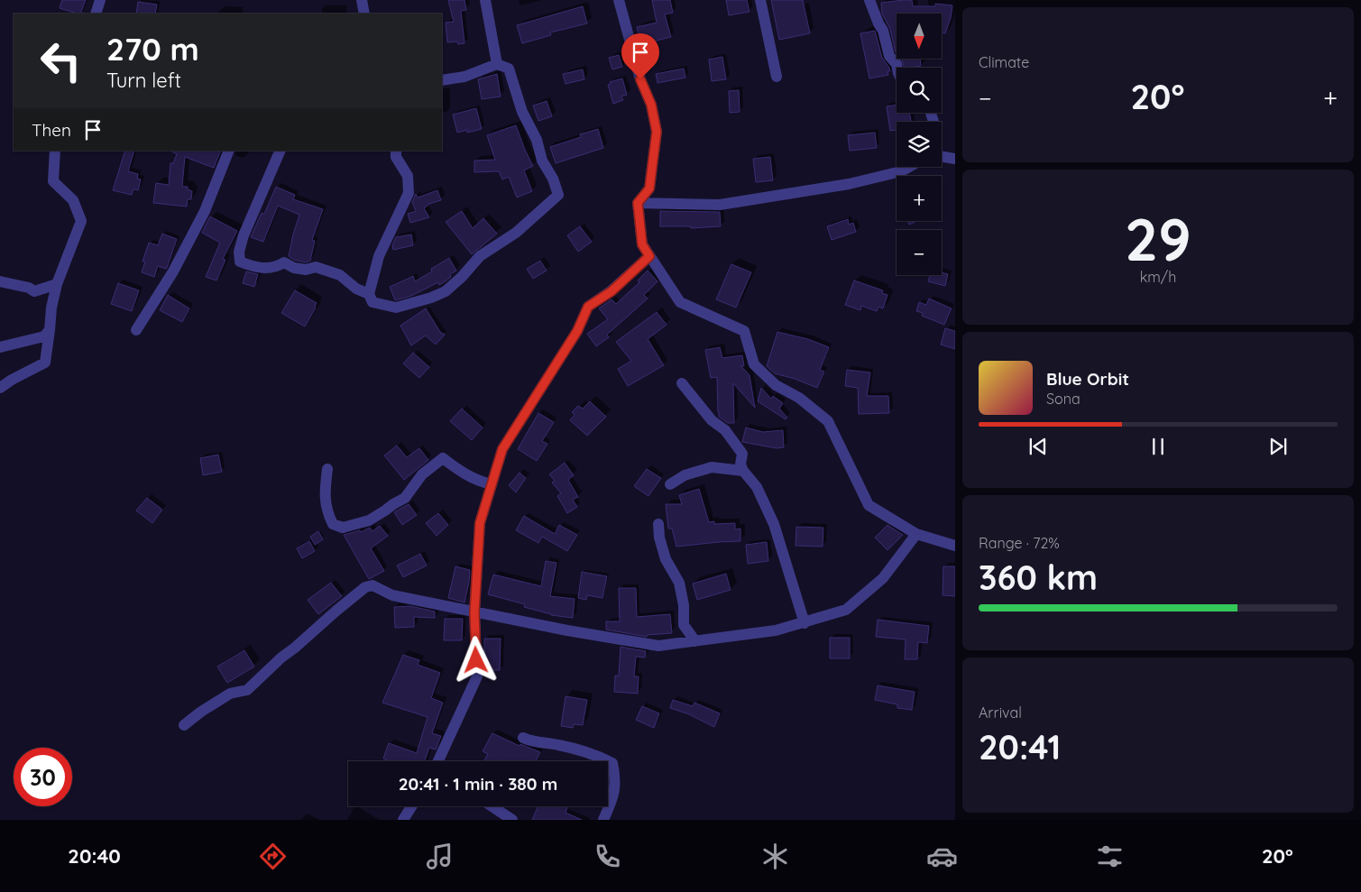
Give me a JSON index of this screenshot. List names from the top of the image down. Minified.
{"north":"bottom","page":{"tile":["Climate",["29","km/h"],["Range · 72%","360 km"],["Arrival","20:41"]],"map_buttons":["+","−"],"turn":["270 m","Turn left"],"heat":["−","20°","+"],"then":"Then","song":["Blue Orbit","Sona"],"limit":"30","trip":"20:41 · 1 min · 380 m","tabs":["20:40","20°"]}}
